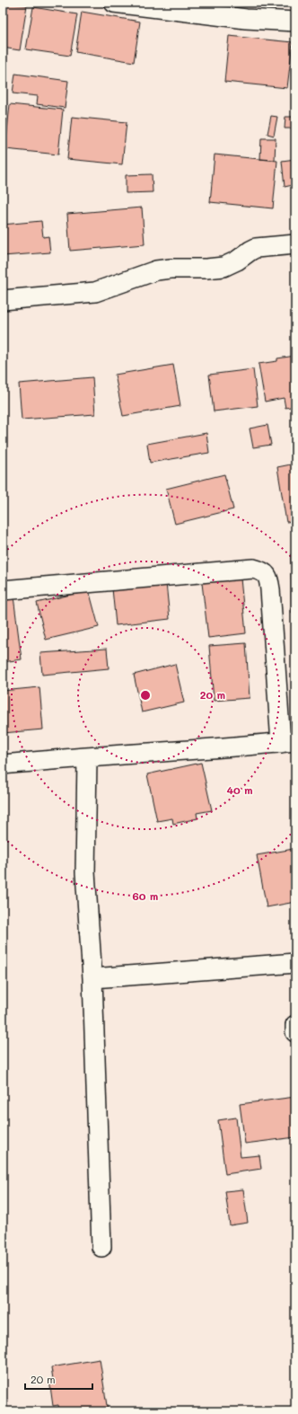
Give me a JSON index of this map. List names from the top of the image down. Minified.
{"scale_bar":"20 m","rings":["20 m","40 m","60 m"]}
